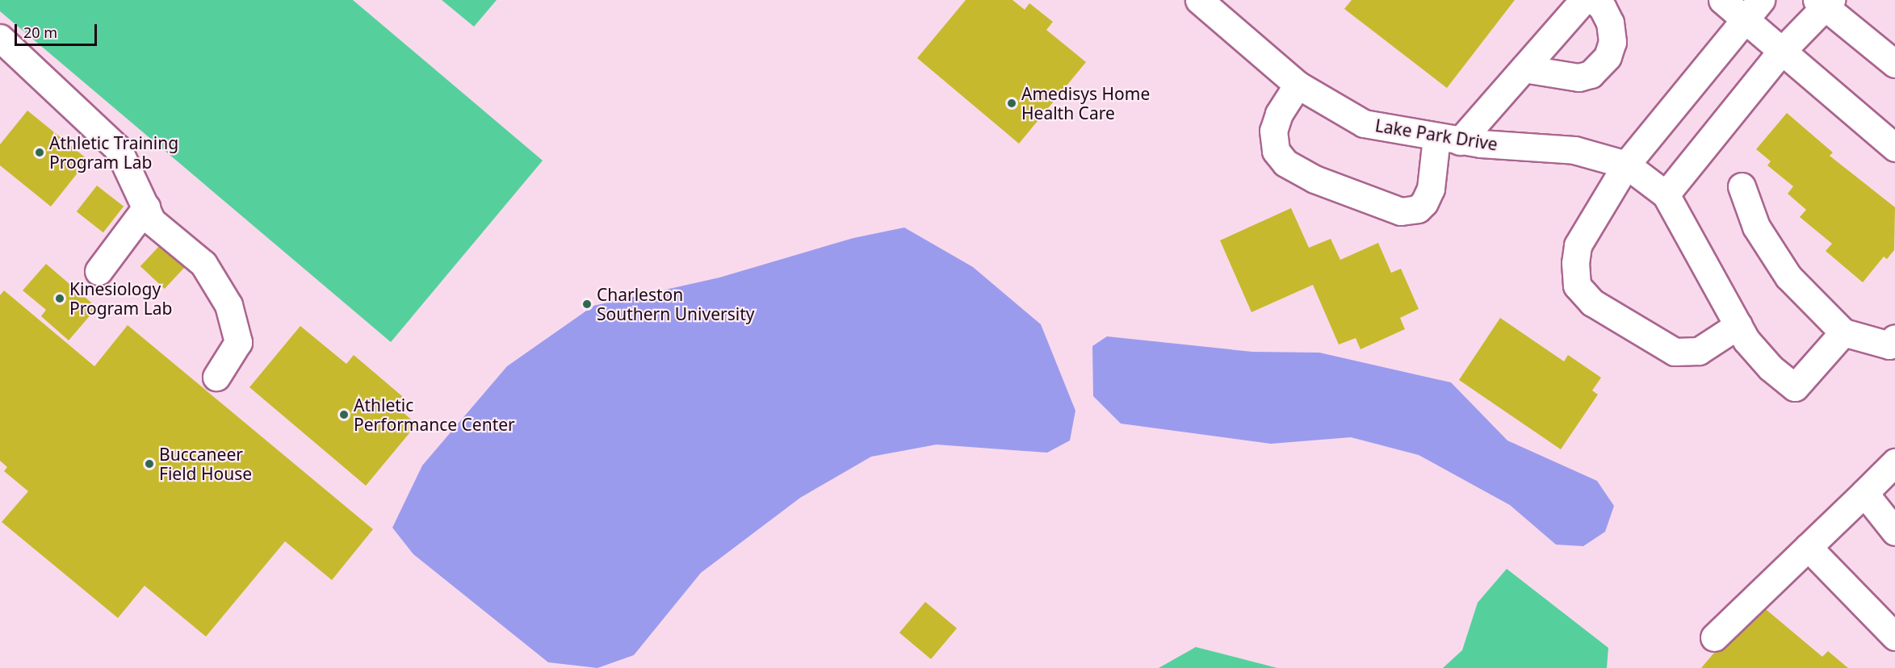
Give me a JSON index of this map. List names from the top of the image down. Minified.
{"streets":{"street":["Lake Park Drive"]},"places":["Amedisys Home Health Care","Athletic Training Program Lab","Kinesiology Program Lab","Charleston Southern University","Athletic Performance Center","Buccaneer Field House"],"scale_bar":"20 m"}
